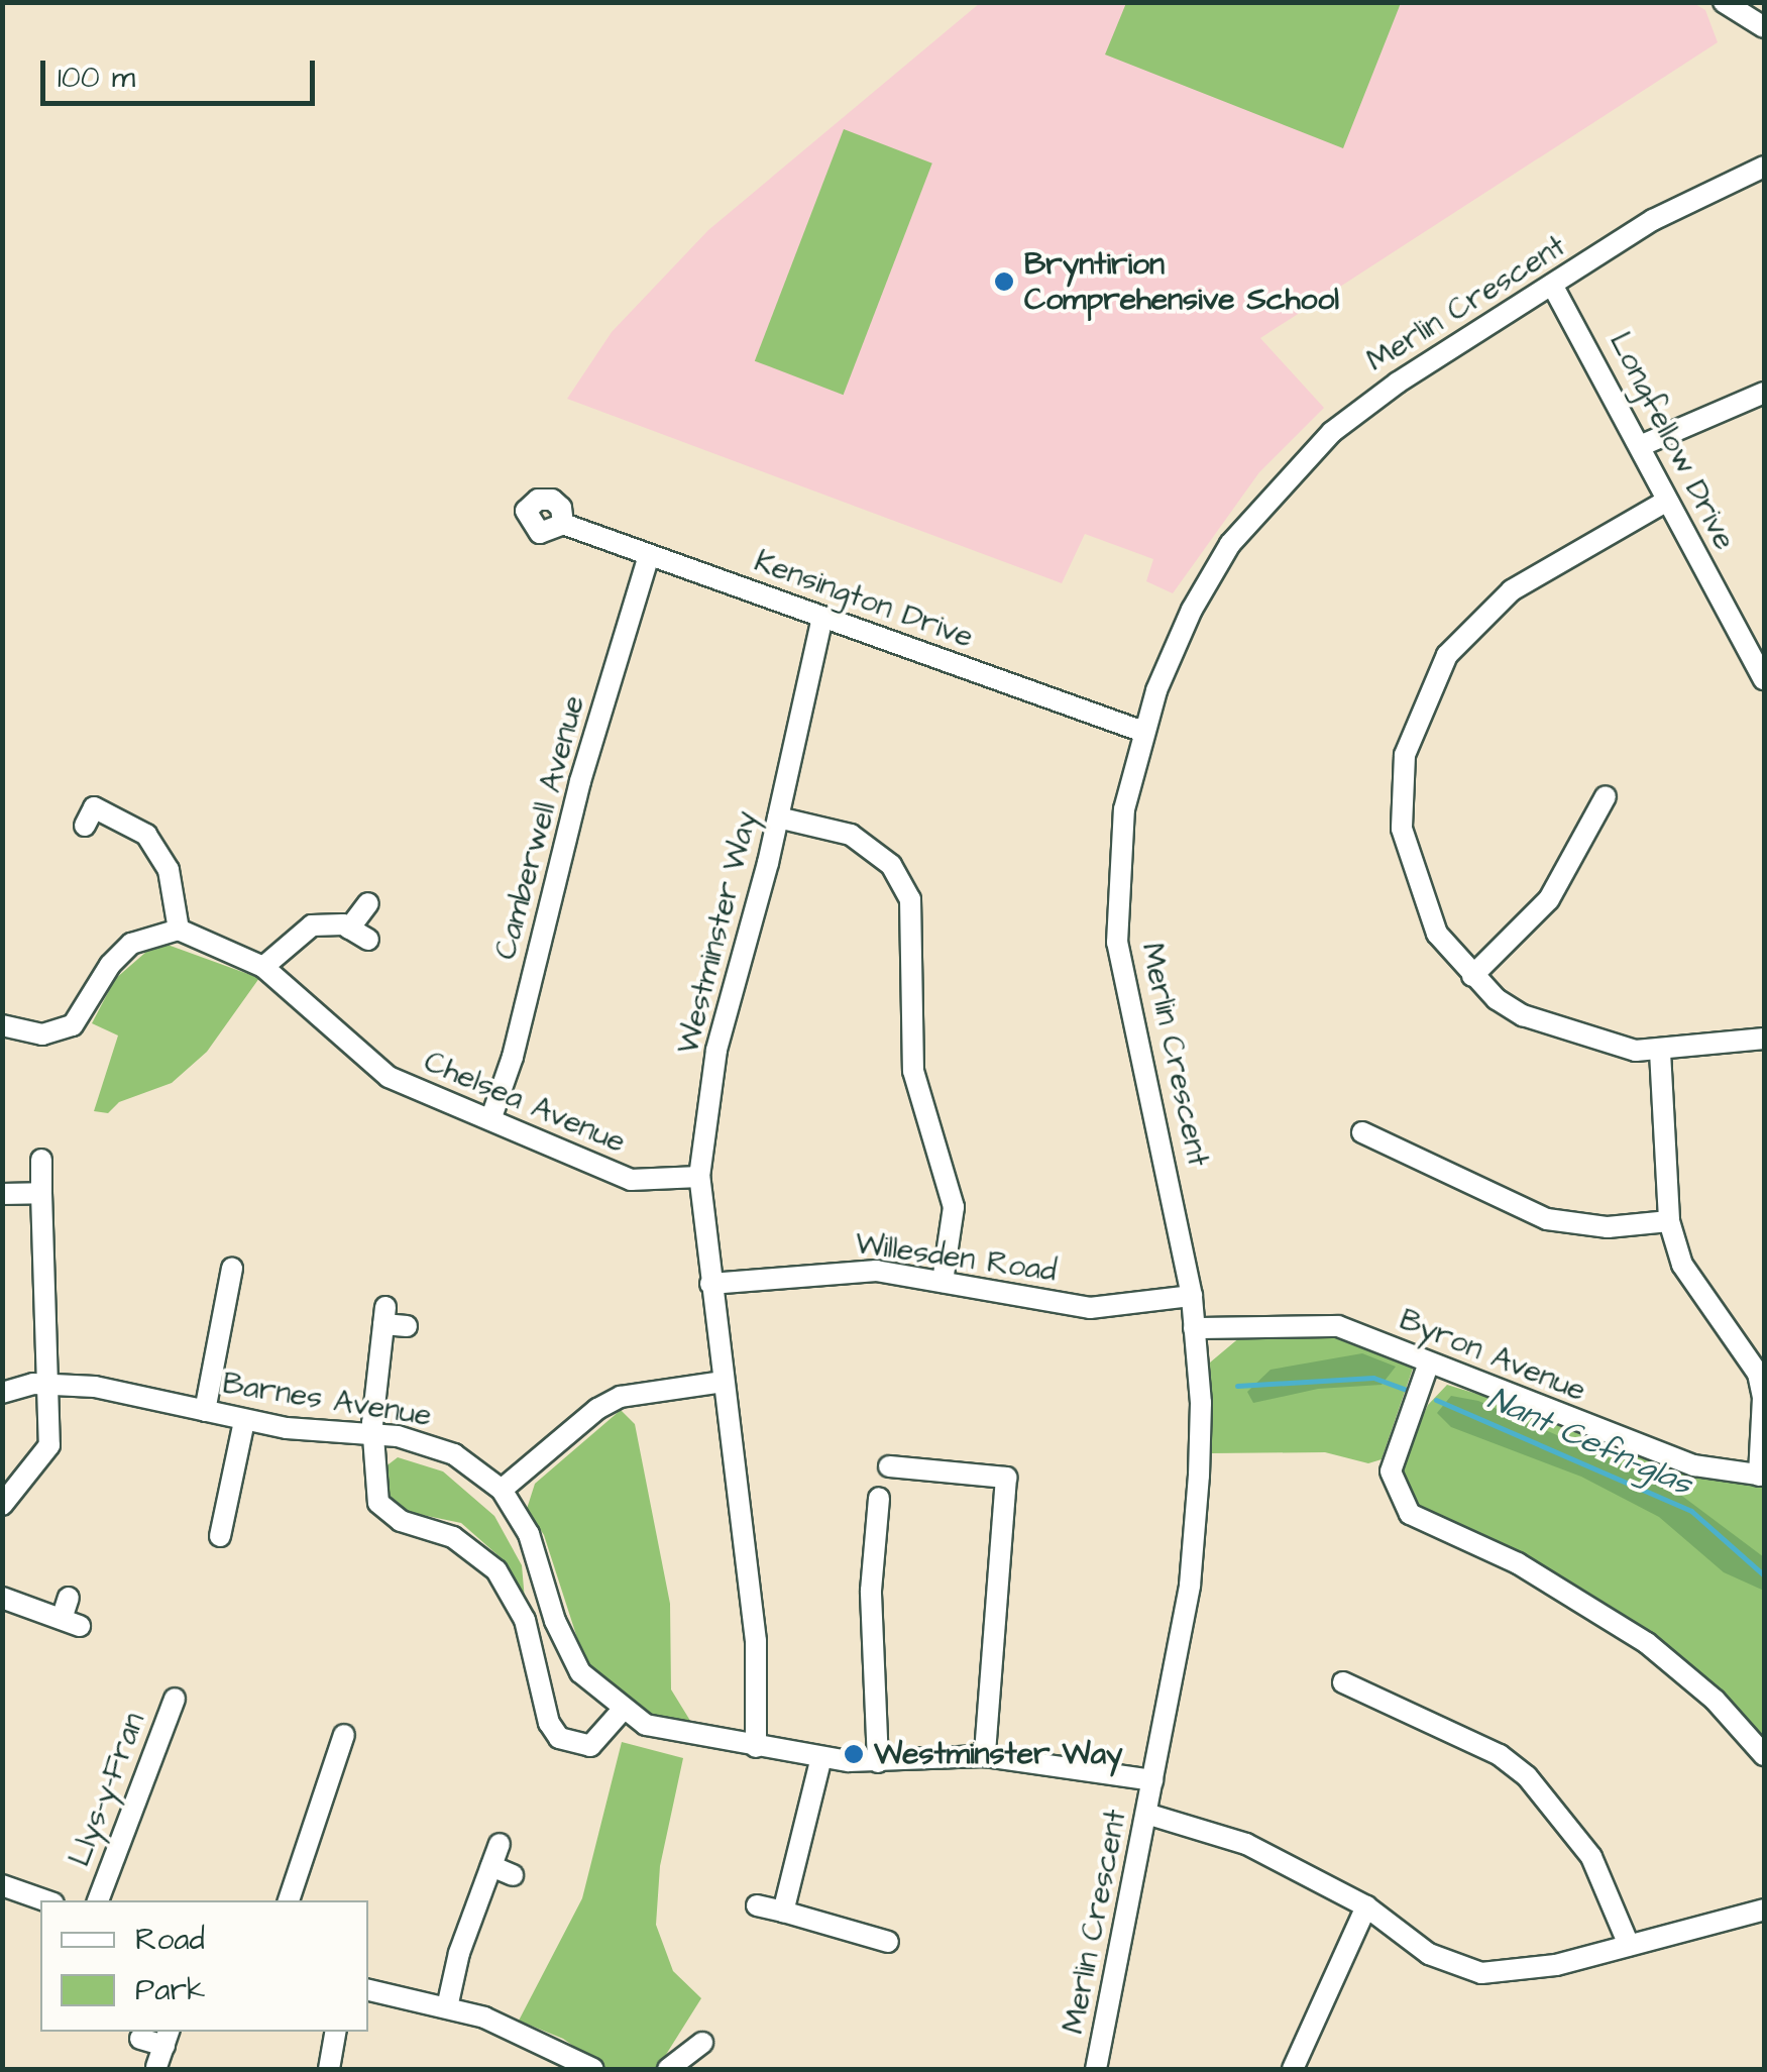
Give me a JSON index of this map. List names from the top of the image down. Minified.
{"streets":{"street":["Merlin Crescent","Longfellow Drive","Kensington Drive","Camberwell Avenue","Westminster Way","Chelsea Avenue","Willesden Road","Byron Avenue","Barnes Avenue","Llys-y-Fran"]},"crossings":[["Merlin Crescent","Longfellow Drive"],["Merlin Crescent","Kensington Drive"],["Merlin Crescent","Willesden Road"],["Merlin Crescent","Byron Avenue"],["Merlin Crescent","Barnes Avenue"],["Kensington Drive","Camberwell Avenue"],["Kensington Drive","Westminster Way"],["Camberwell Avenue","Chelsea Avenue"],["Westminster Way","Chelsea Avenue"],["Westminster Way","Willesden Road"],["Westminster Way","Barnes Avenue"]],"water":["Nant Cefn-glas"],"places":["Bryntirion Comprehensive School","Westminster Way"],"legend":["Road","Park"],"scale_bar":"100 m"}
